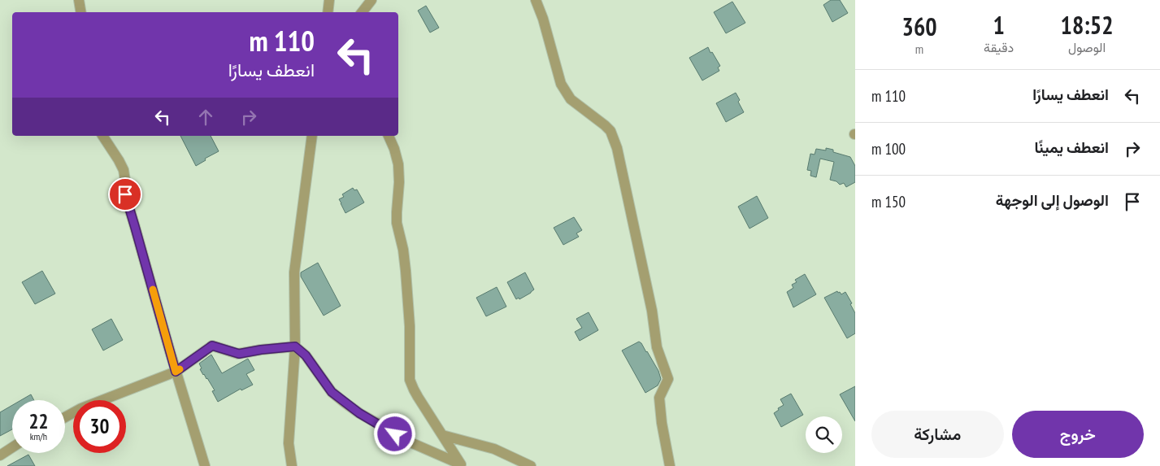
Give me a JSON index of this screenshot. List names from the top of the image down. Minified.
{"page":{"eta":["18:52","الوصول","1","دقيقة","360","m"],"turn":["110 m","انعطف يسارًا"],"list":[{"name":"انعطف يسارًا","value":"110 m"},{"name":"انعطف يمينًا","value":"100 m"},{"name":"الوصول إلى الوجهة","value":"150 m"}],"speed":"22 km/h","limit":"30","buttons":["خروج","مشاركة"]}}
